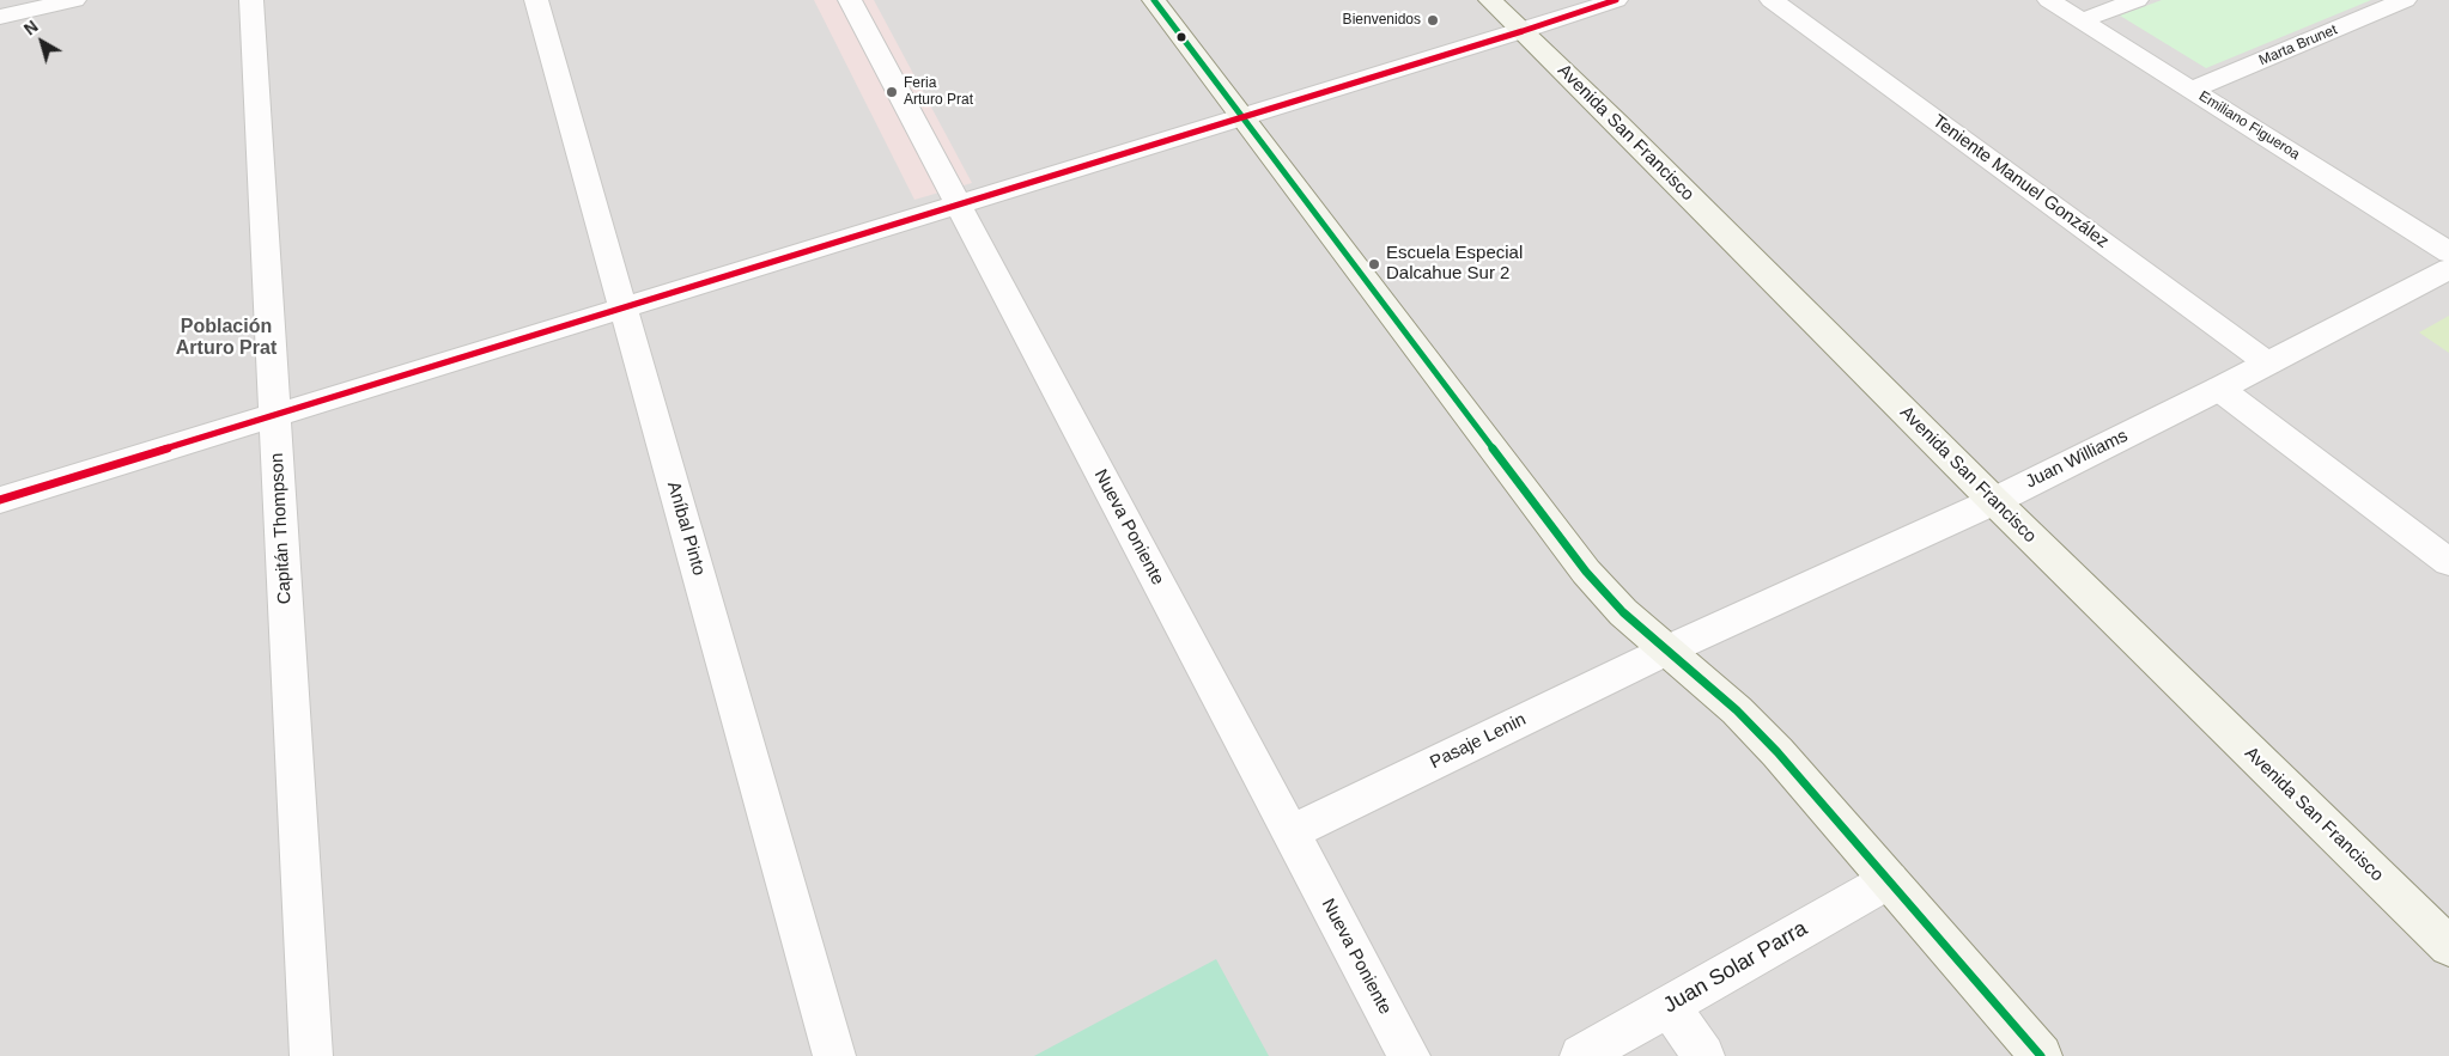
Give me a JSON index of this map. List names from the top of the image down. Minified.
{"streets":{"main road":["Avenida San Francisco"],"street":["Marta Brunet","Emiliano Figueroa","Teniente Manuel González","Juan Williams","Nueva Poniente","Capitán Thompson","Aníbal Pinto","Pasaje Lenin","Juan Solar Parra"]},"crossings":[["Marta Brunet","Emiliano Figueroa"],["Avenida San Francisco","Juan Williams"],["Teniente Manuel González","Juan Williams"],["Juan Williams","Pasaje Lenin"],["Nueva Poniente","Pasaje Lenin"]],"districts":["Población Arturo Prat"],"places":["Bienvenidos","Feria Arturo Prat","Escuela Especial Dalcahue Sur 2"],"north":"top left"}
